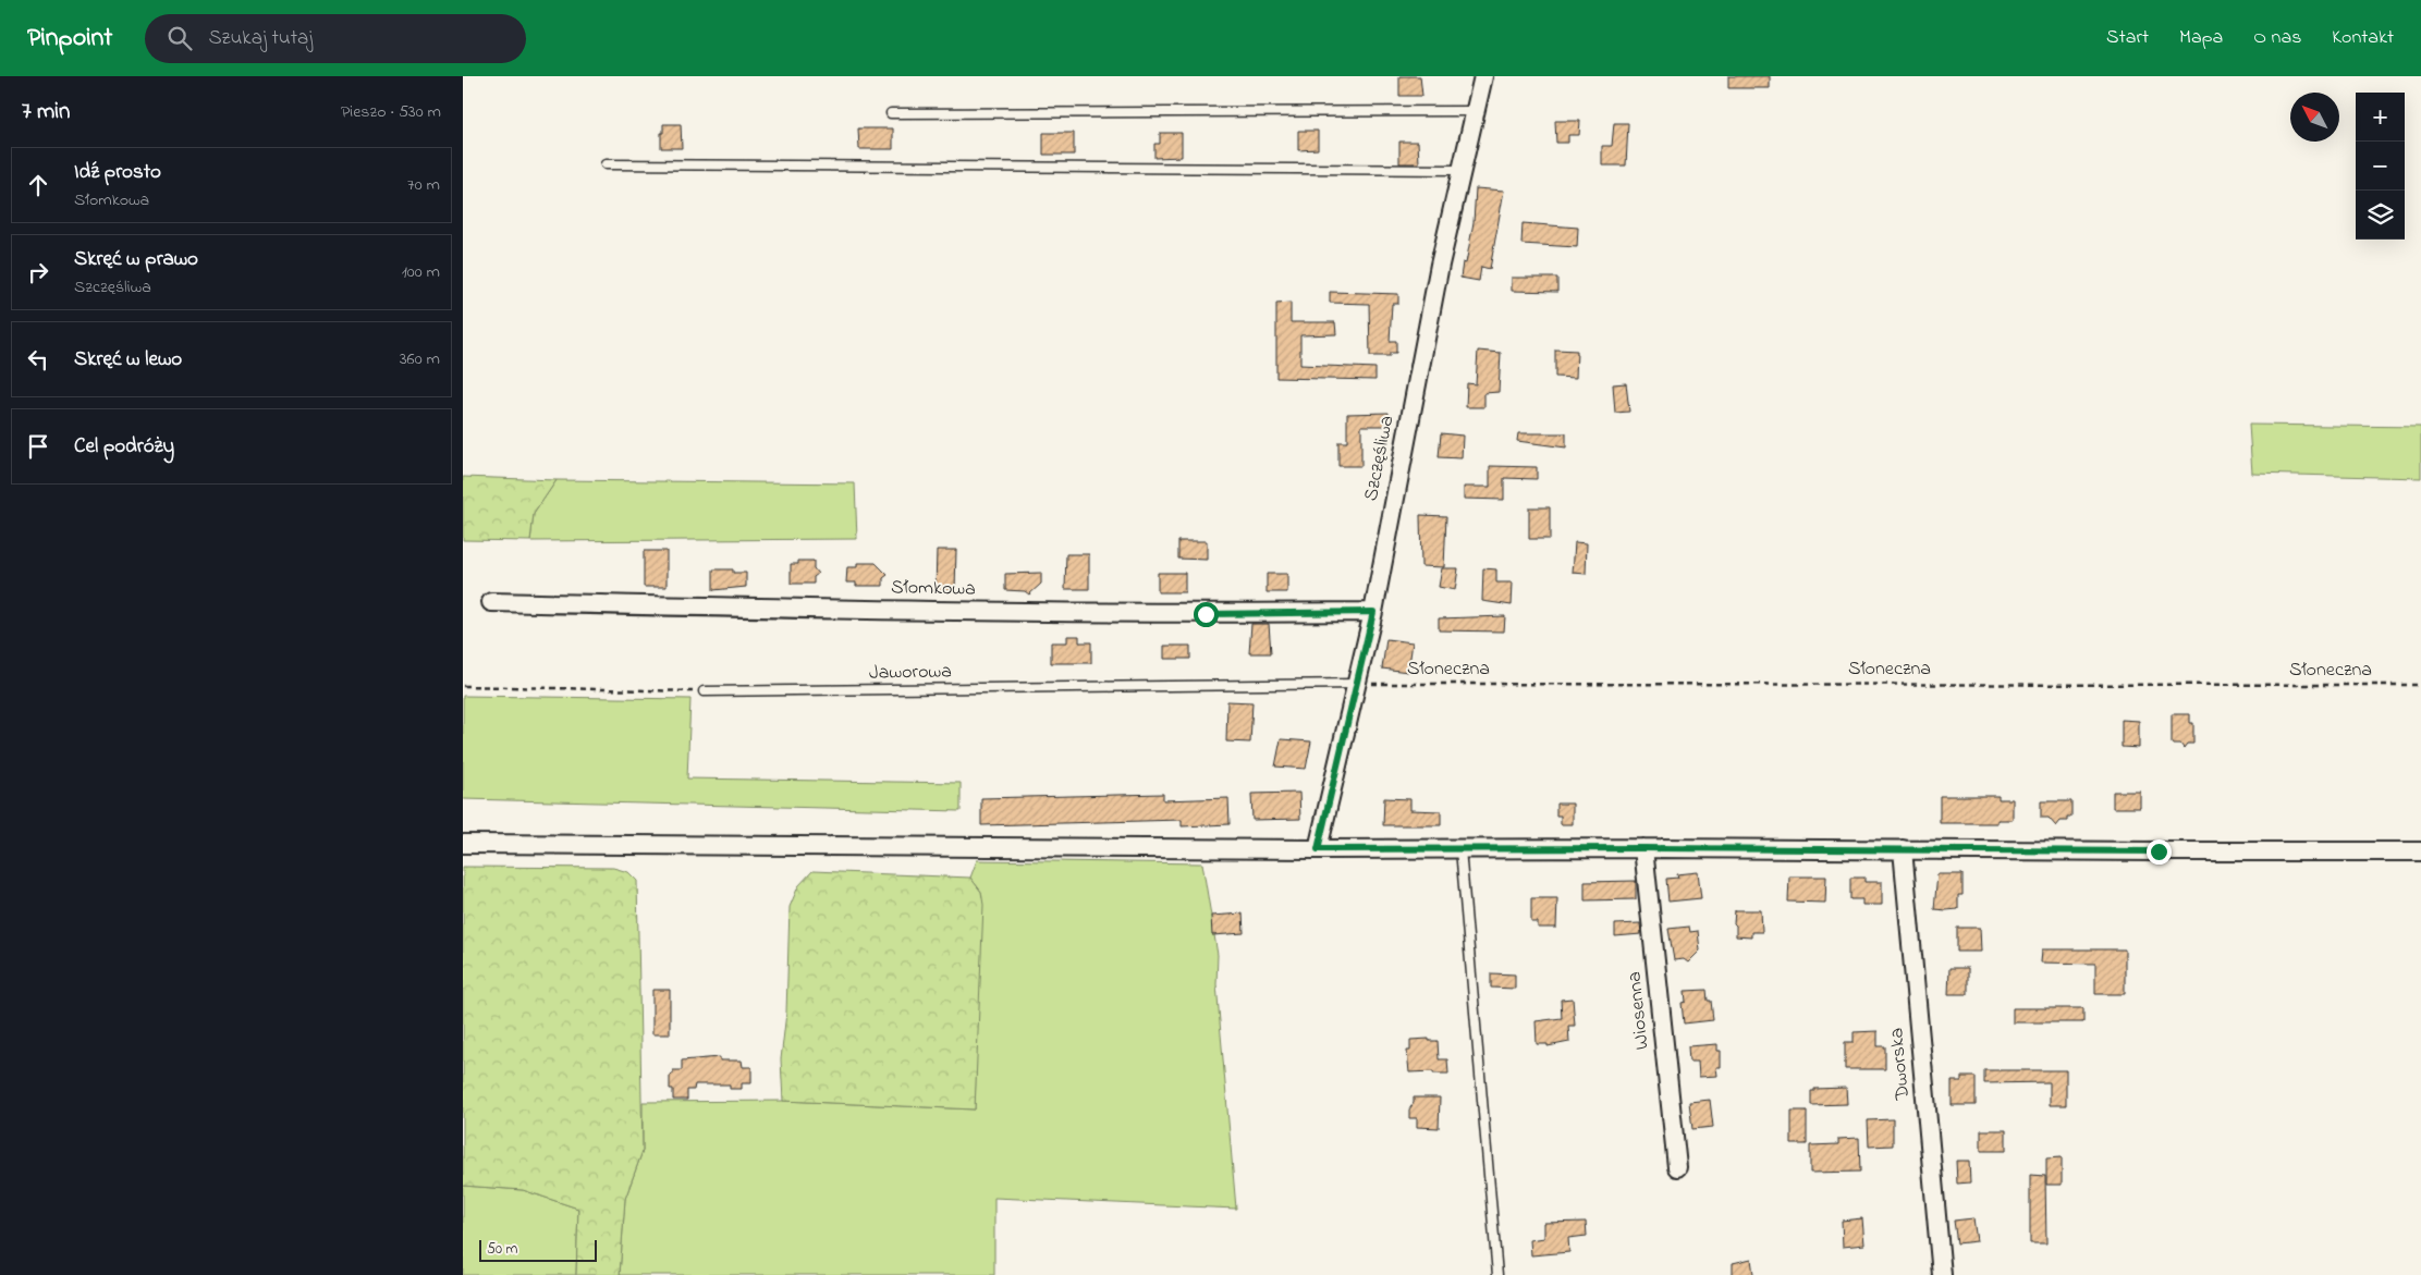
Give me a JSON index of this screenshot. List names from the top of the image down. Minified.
{"streets":{"street":["Szczęśliwa","Słomkowa","Wiosenna","Dworska"],"lane":["Jaworowa"],"path":["Słoneczna"]},"crossings":[["Szczęśliwa","Słomkowa"],["Szczęśliwa","Słoneczna"],["Szczęśliwa","Jaworowa"],["Słoneczna","Jaworowa"]],"scale_bar":"50 m","north":"top left","page":{"header":"Pinpoint","search":"Szukaj tutaj","nav":["Start","Mapa","O nas","Kontakt"],"heading":["7 min","Pieszo · 530 m"],"map_buttons":["+","−"],"list":[["Idź prosto","Słomkowa","70 m"],["Skręć w prawo","Szczęśliwa","100 m"],["Skręć w lewo","360 m"],"Cel podróży"],"scale":"50 m"}}
